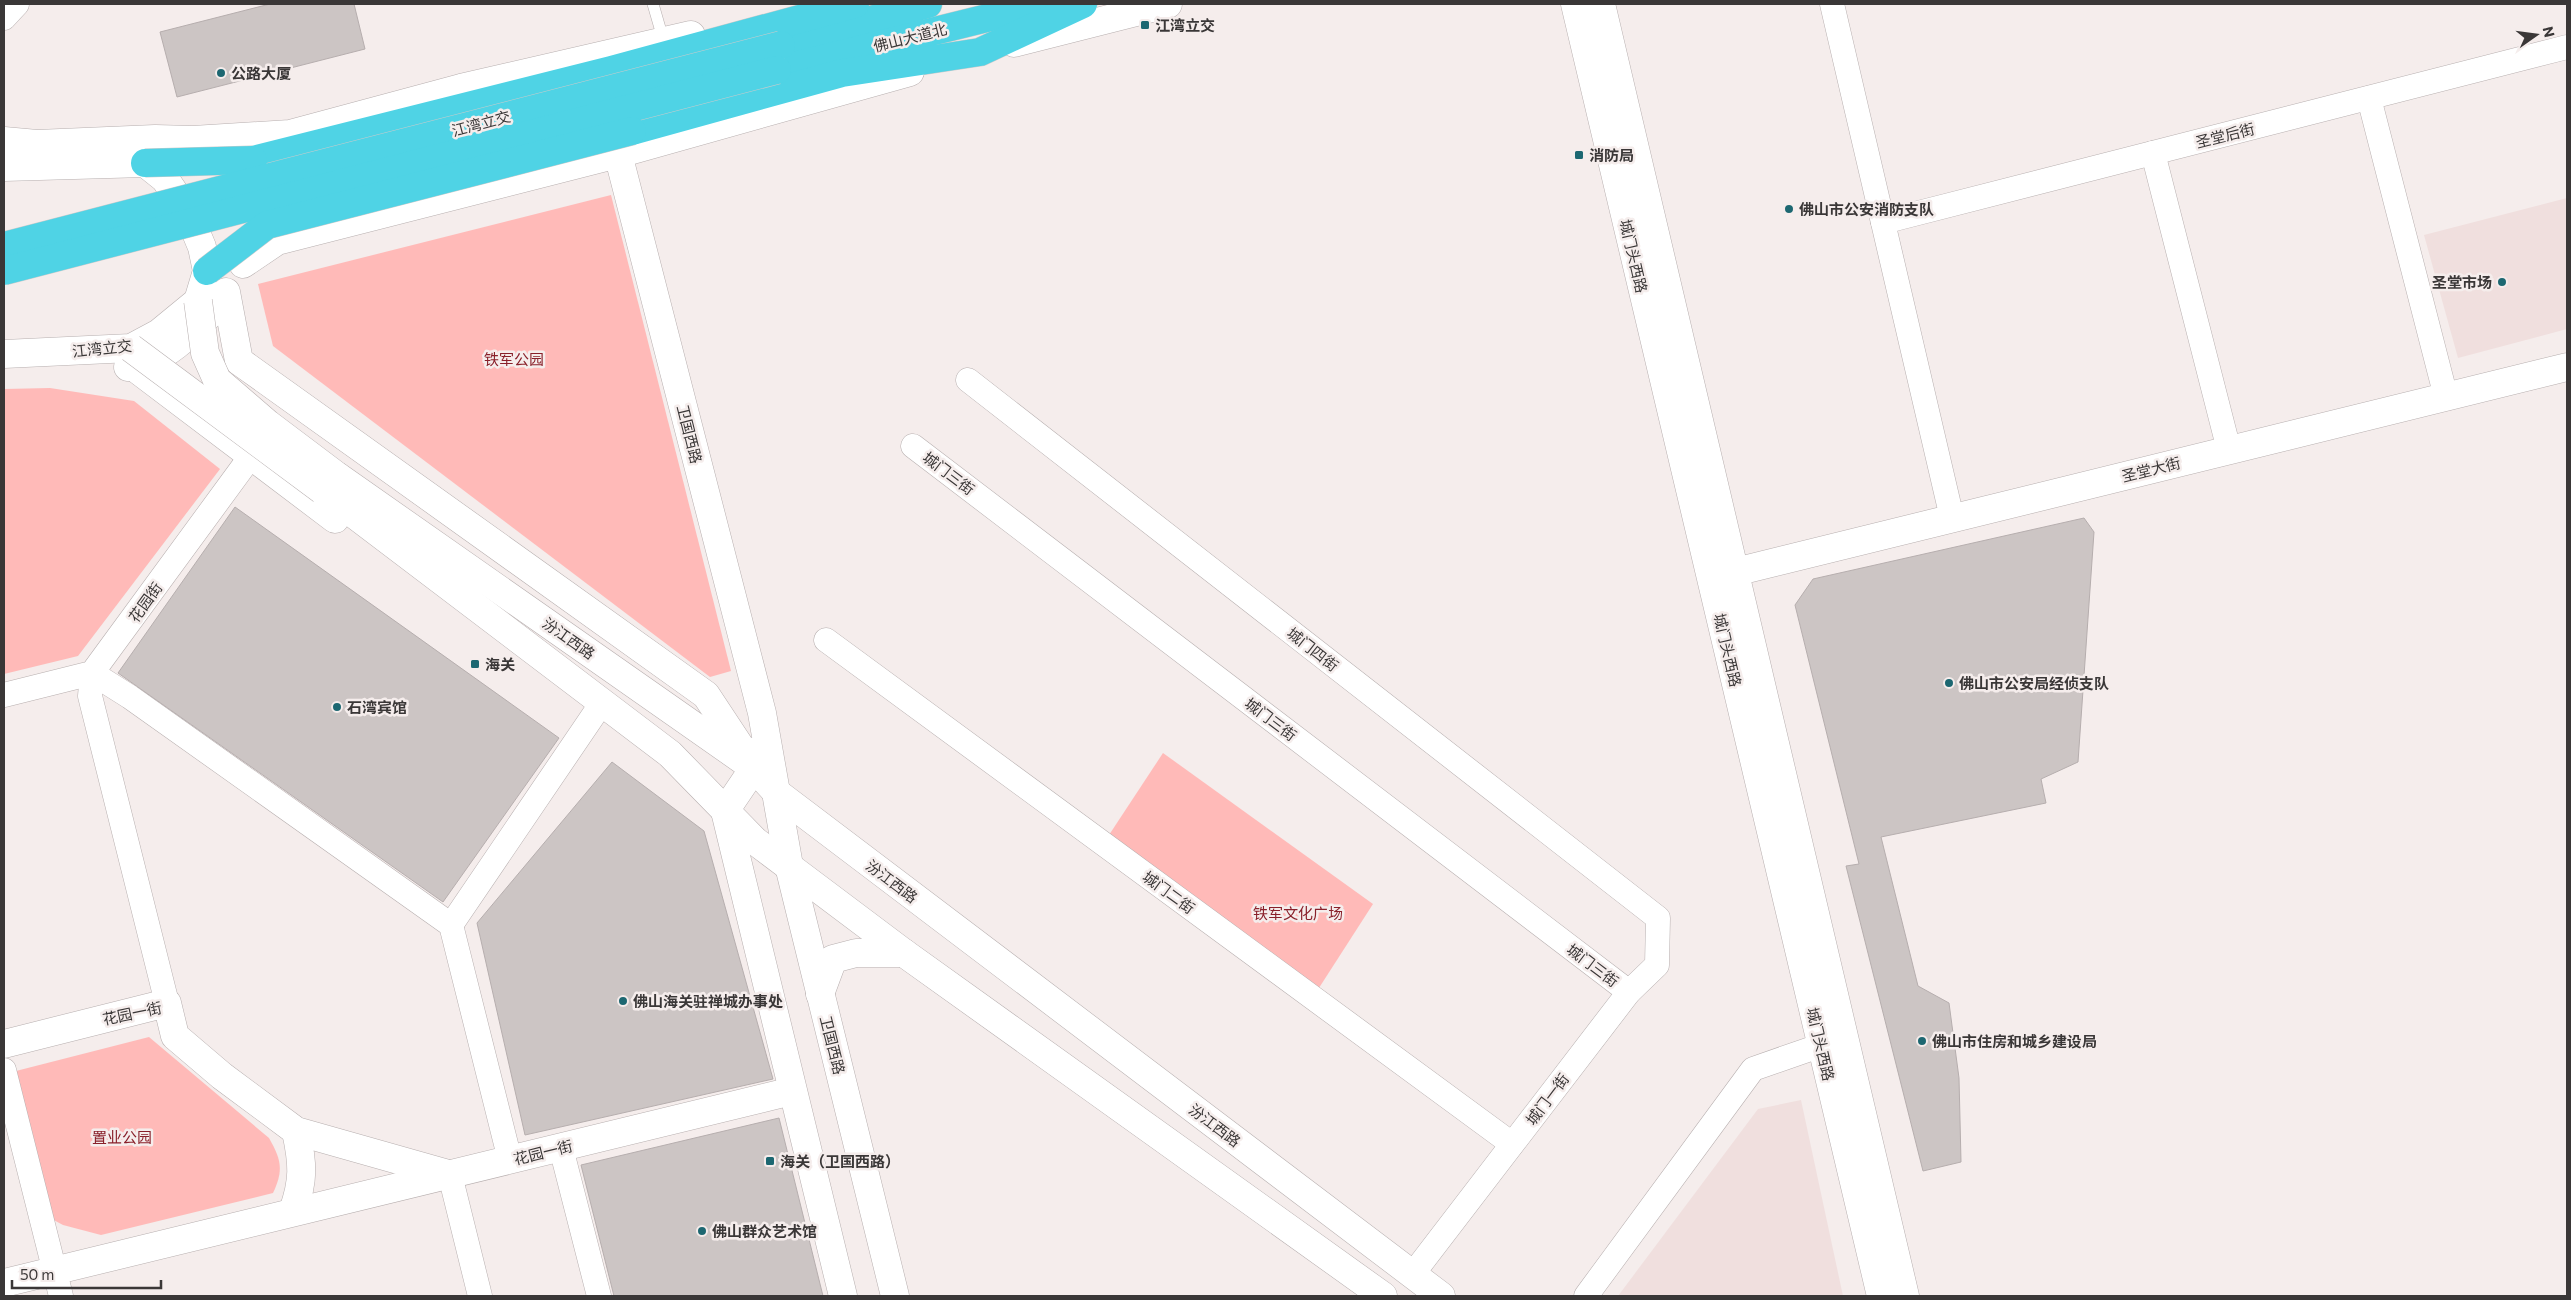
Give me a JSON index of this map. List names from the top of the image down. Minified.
{"streets":{"highway":["佛山大道北","江湾立交"],"main road":["城门头西路","卫国西路","圣堂大街","汾江西路","花园一街"],"street":["圣堂后街","城门三街","花园街","城门四街","城门二街","城门一街"]},"crossings":[["佛山大道北","江湾立交"],["城门头西路","圣堂大街"],["卫国西路","汾江西路"],["城门三街","城门一街"],["汾江西路","城门一街"],["城门四街","城门一街"],["城门二街","城门一街"]],"parks":["铁军公园","铁军文化广场","置业公园"],"places":{"transit":["江湾立交","消防局","海关","海关（卫国西路）"],"other":["公路大厦","佛山市公安消防支队","圣堂市场","佛山市公安局经侦支队","石湾宾馆","佛山海关驻禅城办事处","佛山市住房和城乡建设局","佛山群众艺术馆"]},"scale_bar":"50 m","north":"right"}
